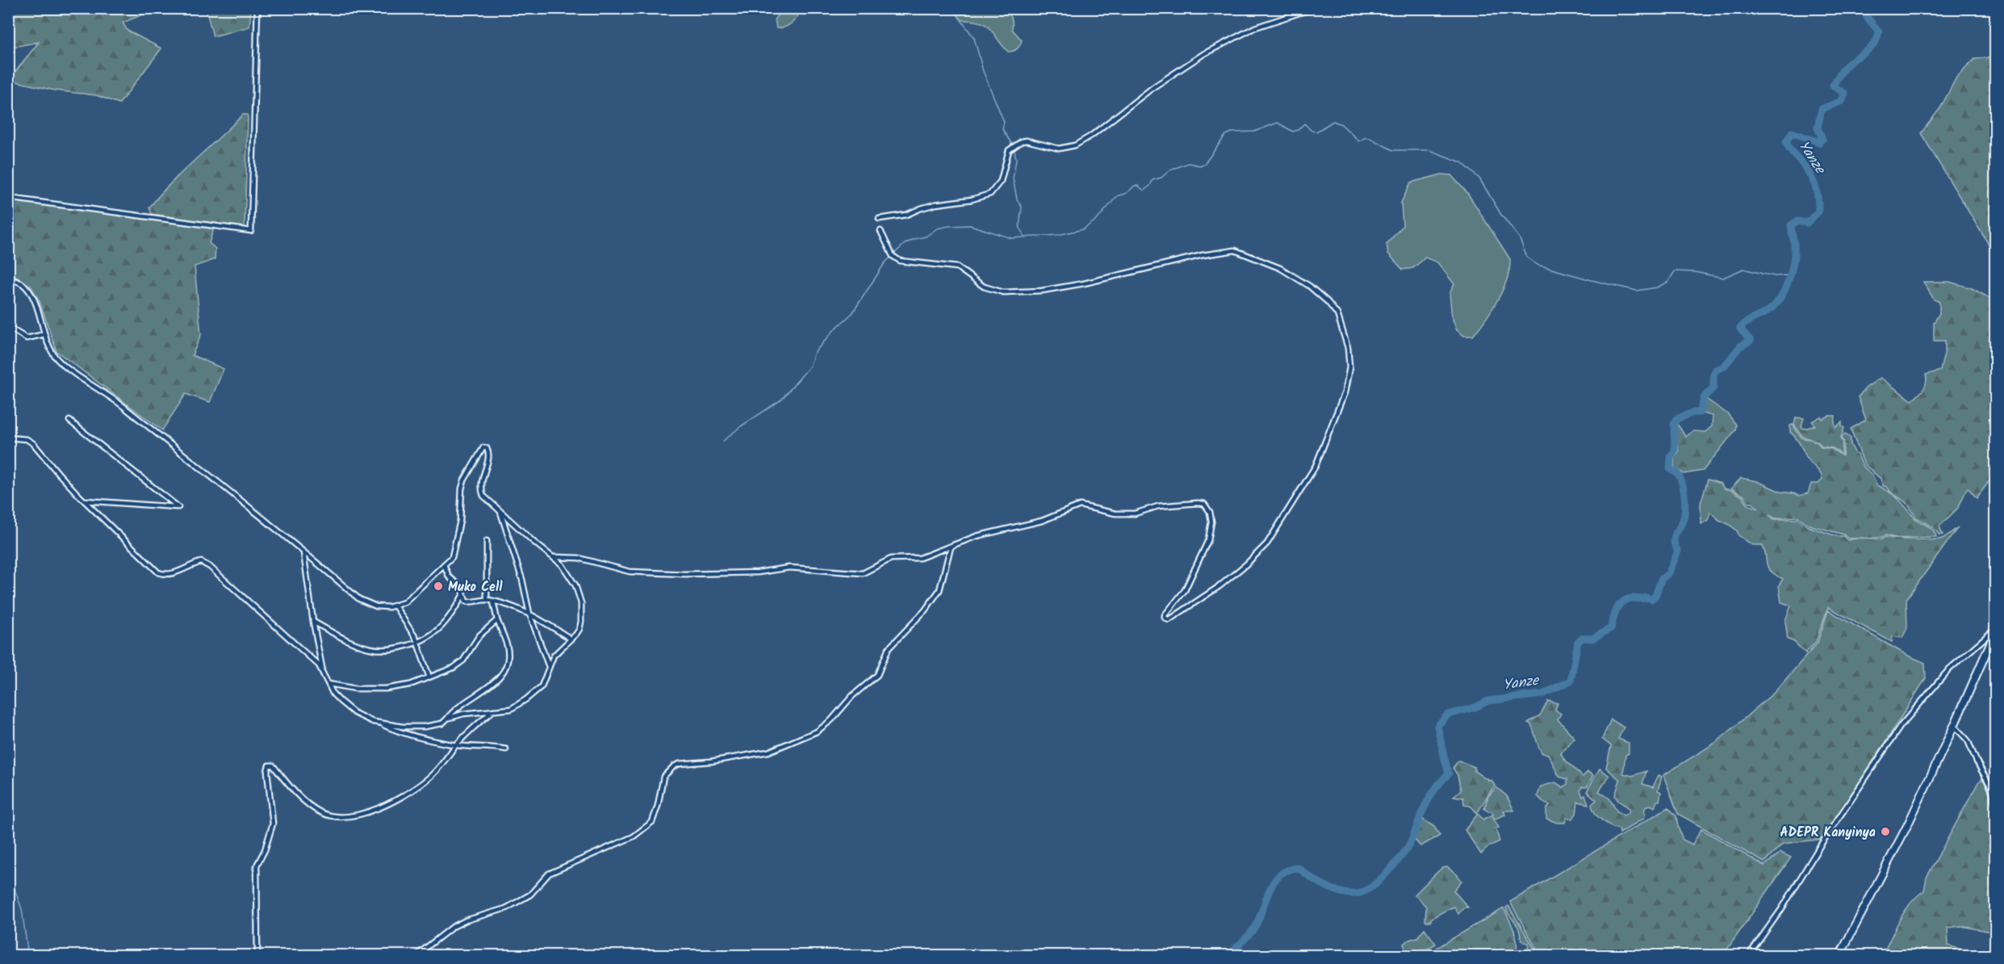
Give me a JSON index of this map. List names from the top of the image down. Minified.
{"water":["Yanze"],"places":["Muko Cell","ADEPR Kanyinya"]}
